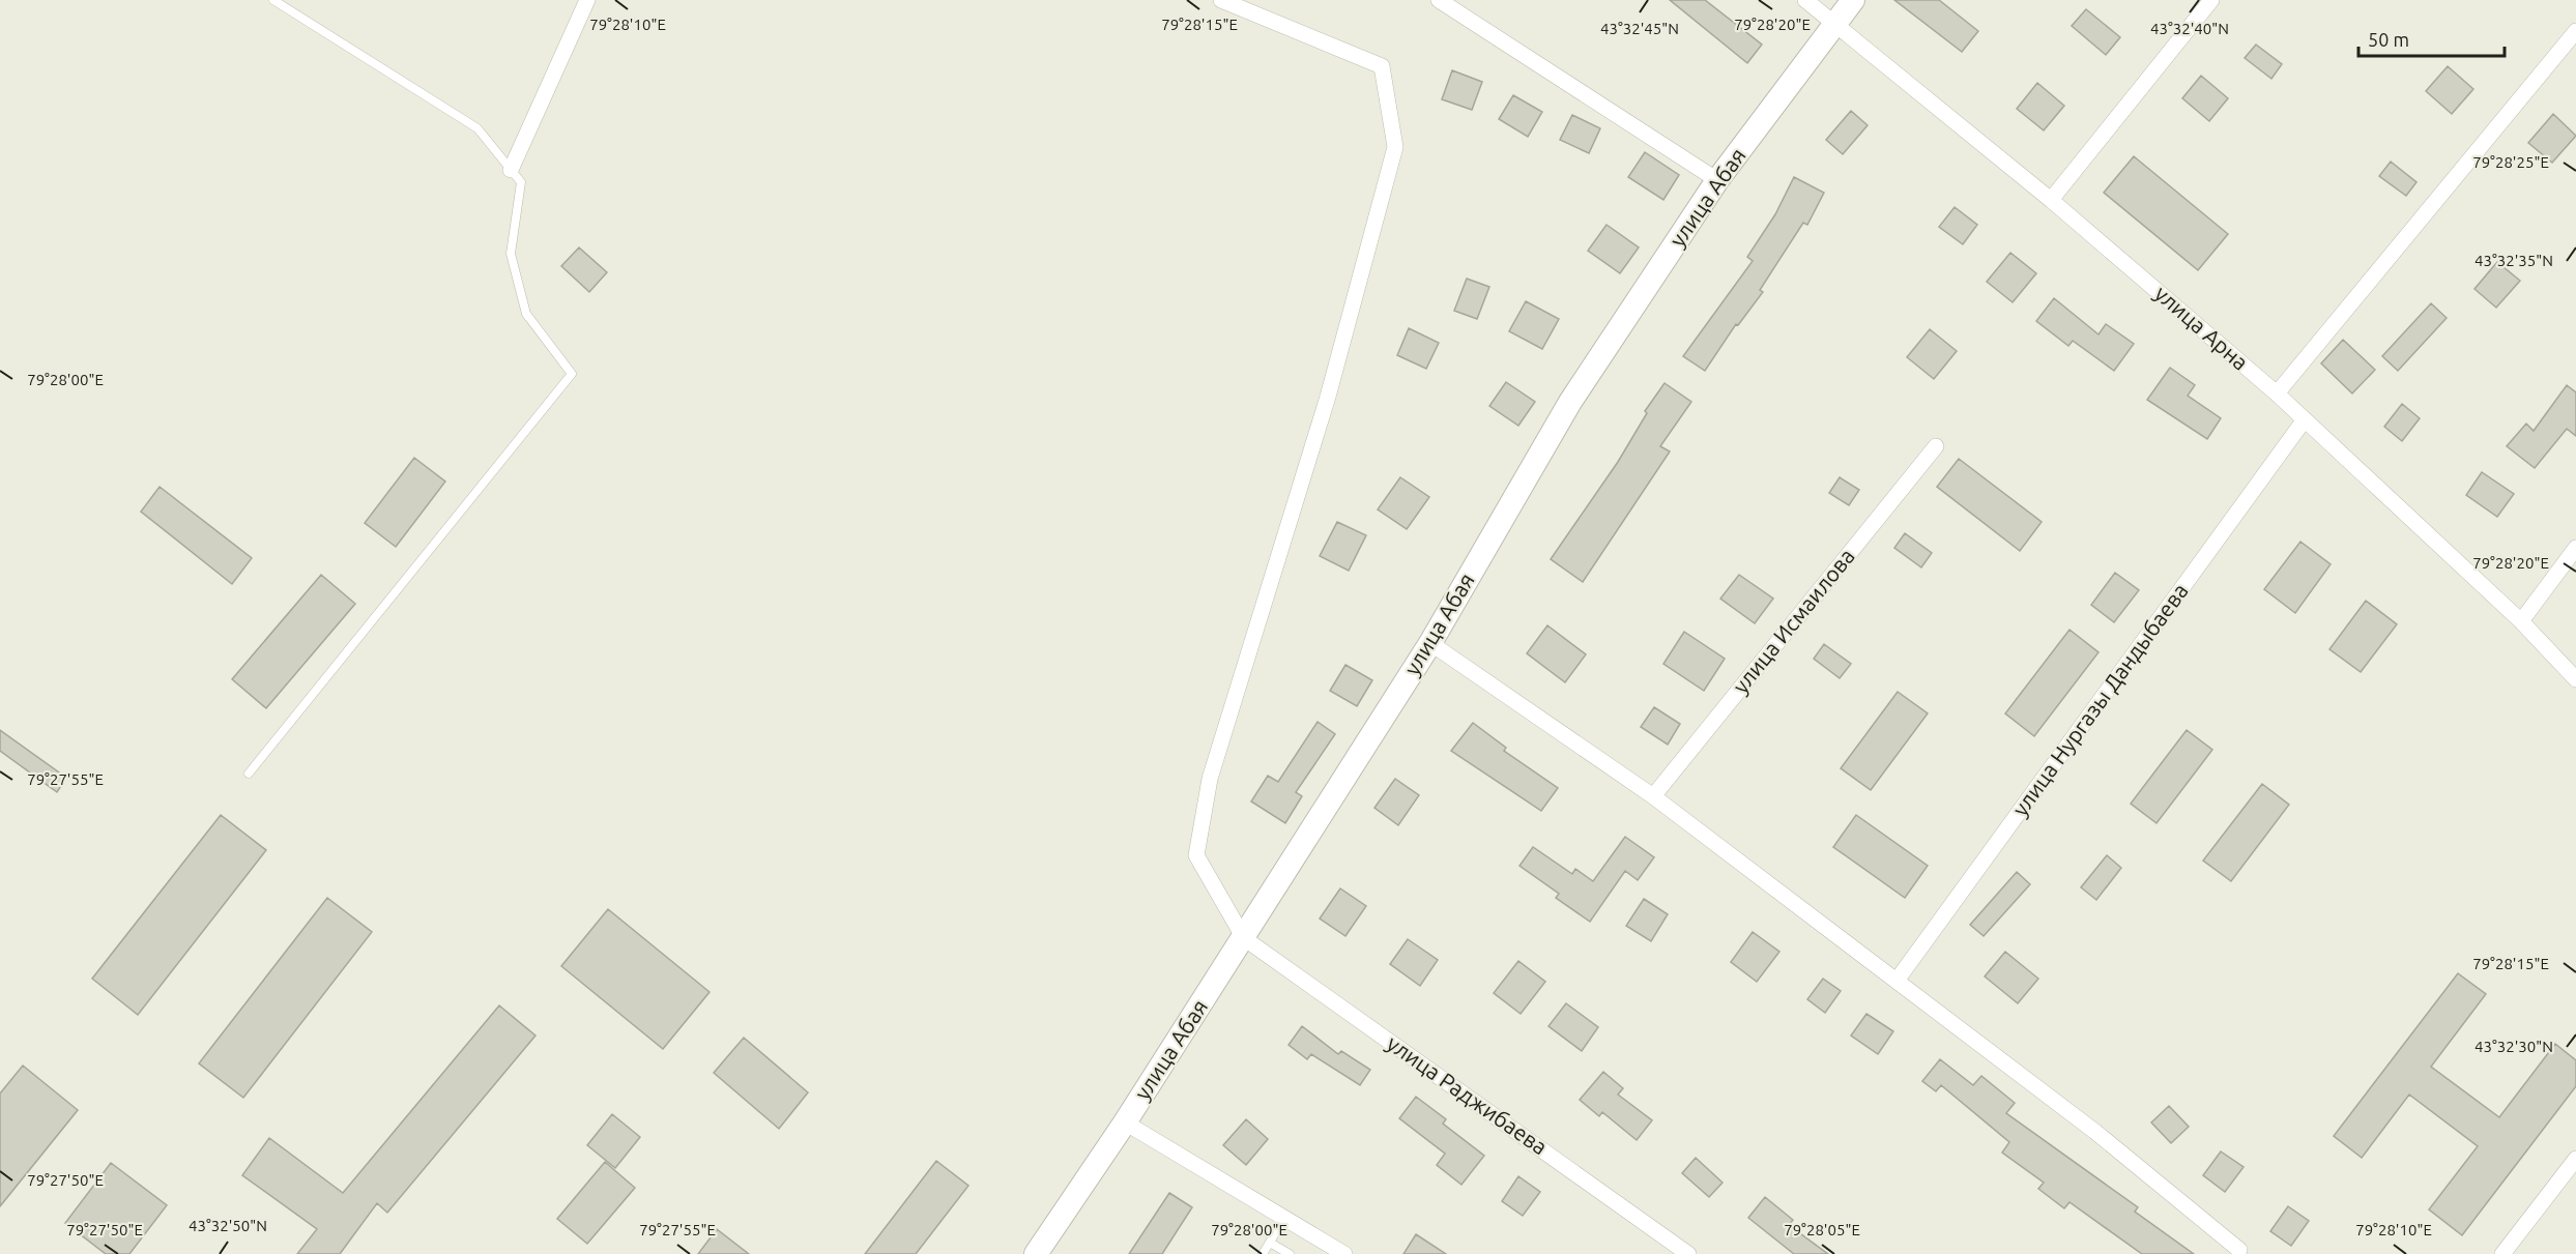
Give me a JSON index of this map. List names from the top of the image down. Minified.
{"streets":{"street":["улица Абая","улица Арна","улица Исмаилова","улица Нургазы Дандыбаева","улица Раджибаева"]},"crossings":[["улица Абая","улица Арна"],["улица Абая","улица Раджибаева"],["улица Арна","улица Нургазы Дандыбаева"]],"scale_bar":"50 m","coordinates":["79°28'20\"E","79°28'10\"E","79°28'15\"E","43°32'45\"N","43°32'40\"N","79°28'25\"E","43°32'35\"N","79°28'00\"E","79°27'55\"E","43°32'30\"N","79°27'50\"E","43°32'50\"N","79°28'05\"E"]}
